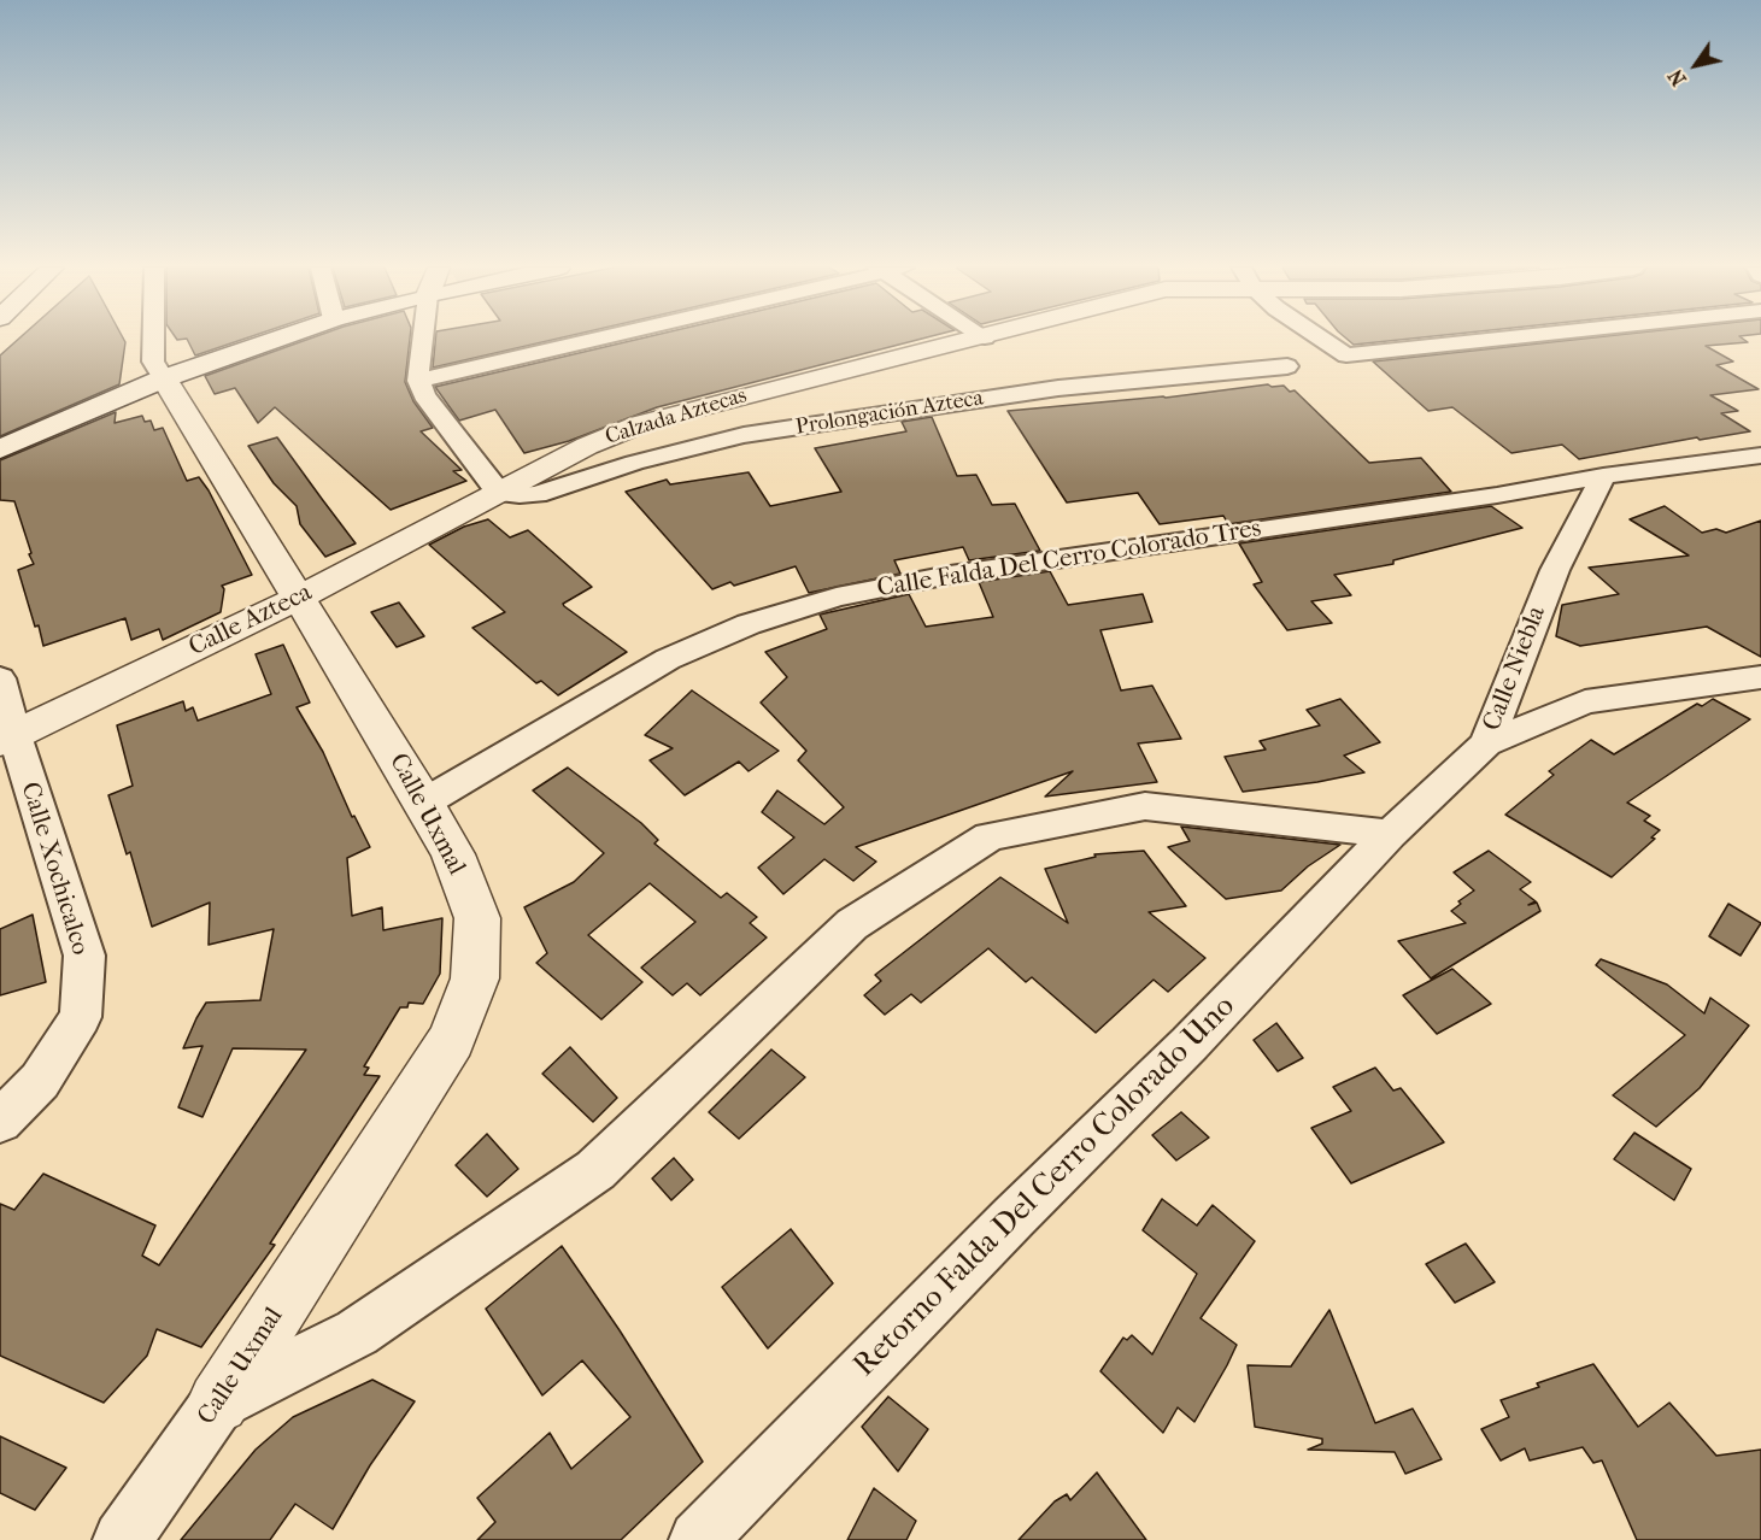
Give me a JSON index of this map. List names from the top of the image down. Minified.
{"streets":{"street":["Prolongación Azteca","Calzada Aztecas","Calle Falda Del Cerro Colorado Tres","Calle Azteca","Calle Niebla","Calle Uxmal","Calle Xochicalco","Retorno Falda Del Cerro Colorado Uno"]},"crossings":[["Prolongación Azteca","Calzada Aztecas"],["Prolongación Azteca","Calle Azteca"],["Calzada Aztecas","Calle Azteca"],["Calle Falda Del Cerro Colorado Tres","Calle Niebla"],["Calle Falda Del Cerro Colorado Tres","Calle Uxmal"],["Calle Azteca","Calle Uxmal"],["Calle Azteca","Calle Xochicalco"],["Calle Niebla","Retorno Falda Del Cerro Colorado Uno"]],"north":"bottom left"}
